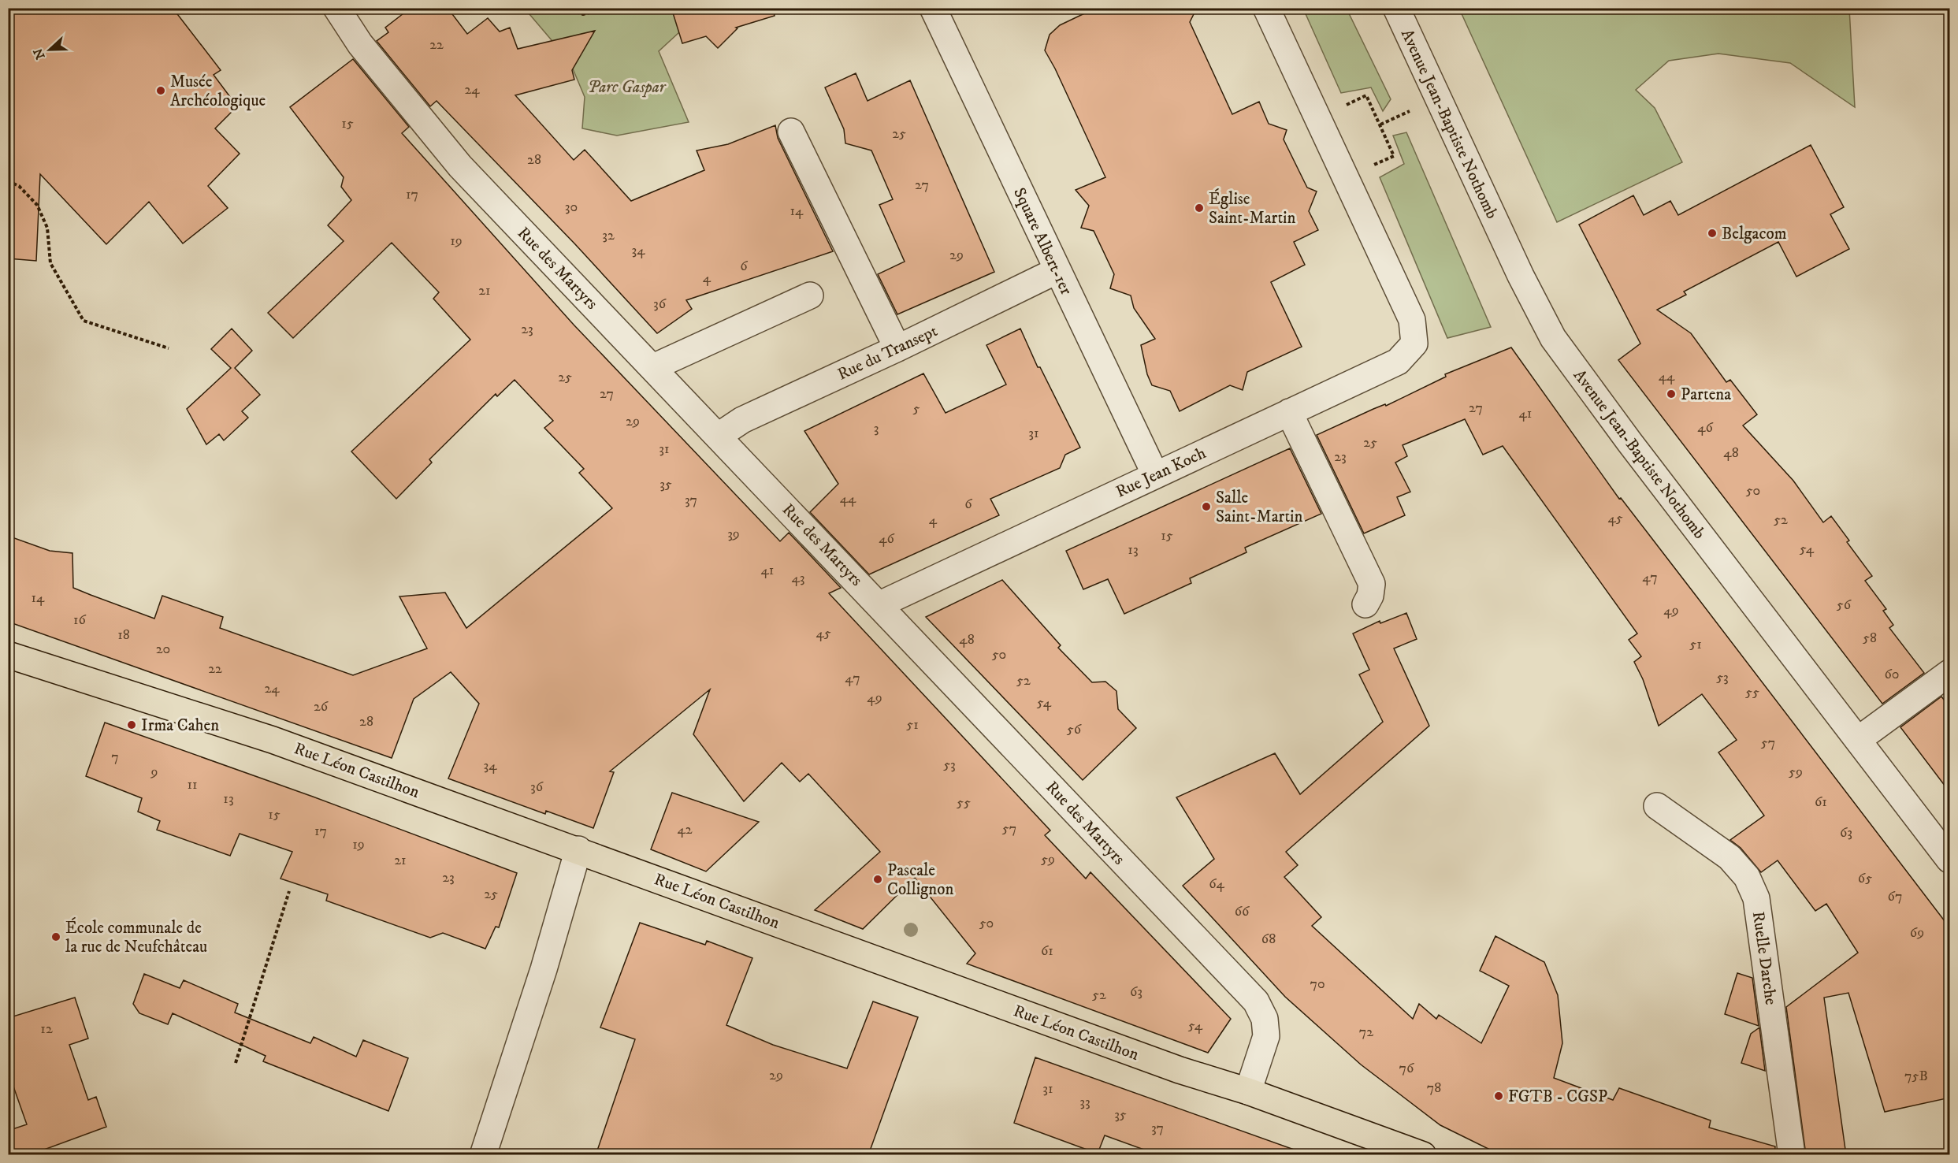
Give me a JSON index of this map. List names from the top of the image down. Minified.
{"streets":{"main road":["Rue Léon Castilhon"],"street":["Avenue Jean-Baptiste Nothomb","Square Albert-1er","Rue des Martyrs","Rue du Transept","Rue Jean Koch","Ruelle Darche"]},"crossings":[["Square Albert-1er","Rue du Transept"],["Square Albert-1er","Rue Jean Koch"],["Rue des Martyrs","Rue du Transept"],["Rue des Martyrs","Rue Jean Koch"],["Rue des Martyrs","Rue Léon Castilhon"]],"parks":["Parc Gaspar"],"places":["Musée Archéologique","Église Saint-Martin","Belgacom","Partena","Salle Saint-Martin","Irma Cahen","Pascale Collignon","École communale de la rue de Neufchâteau","FGTB - CGSP"],"house_numbers":["22","24","15","25","28","27","17","30","14","32","19","34","29","6","4","21","36","23","44","25","27","27","5","41","29","46","3","31","25","31","48","23","35","50","44","37","6","45","4","52","39","15","46","54","13","41","47","43","14","56","49","16","45","18","58","48","51","20","50","22","60","53","47","52","24","55","49","54","26","28","51","56","57","7","53","34","9","59","11","36","13","61","55","15","57","42","17","63","19","59","21","23","65","64","25","67","66","50","69","68","61","70","63","52","54","12","72","76","29","75B","78","31","33","35","37"],"north":"left"}
